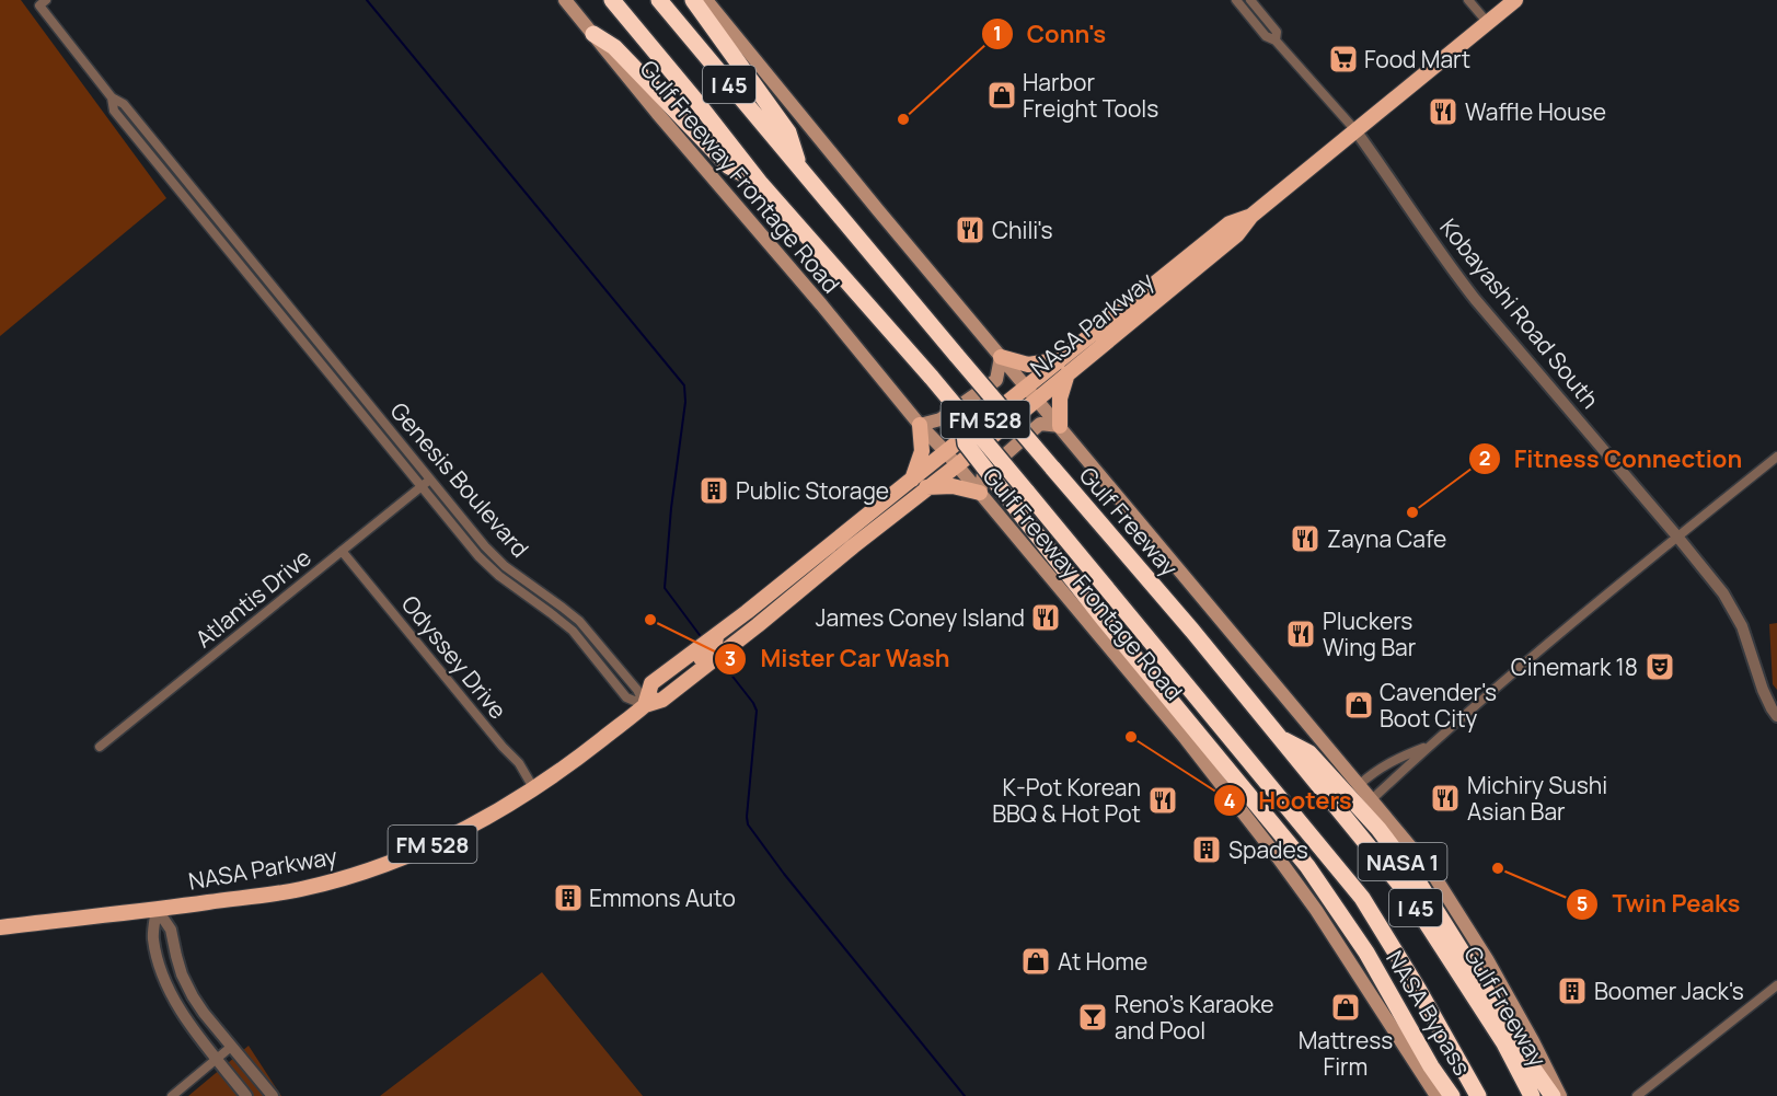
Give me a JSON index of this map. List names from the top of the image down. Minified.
{"streets":{"highway":["I 45","Gulf Freeway","NASA 1","NASA Bypass"],"main road":["Gulf Freeway Frontage Road","NASA Parkway","FM 528"],"street":["Kobayashi Road South","Genesis Boulevard","Atlantis Drive","Odyssey Drive"]},"crossings":[["I 45","NASA Bypass"],["Gulf Freeway Frontage Road","NASA Parkway"],["Kobayashi Road South","NASA Parkway"],["NASA Parkway","FM 528"],["NASA Parkway","Genesis Boulevard"],["NASA Parkway","Odyssey Drive"],["Genesis Boulevard","Atlantis Drive"],["Gulf Freeway","NASA 1"],["Atlantis Drive","Odyssey Drive"]],"places":{"supermarket":["Food Mart"],"shop":["Harbor Freight Tools","Cavender's Boot City","At Home","Mattress Firm"],"restaurant":["Waffle House","Chili's","Zayna Cafe","James Coney Island","Pluckers Wing Bar","Michiry Sushi Asian Bar","K-Pot Korean BBQ & Hot Pot"],"other":["Conn's","Fitness Connection","Mister Car Wash","Hooters","Twin Peaks"],"building":["Public Storage","Spades","Emmons Auto","Boomer Jack's"],"theatre":["Cinemark 18"],"bar":["Reno's Karaoke and Pool"]}}
